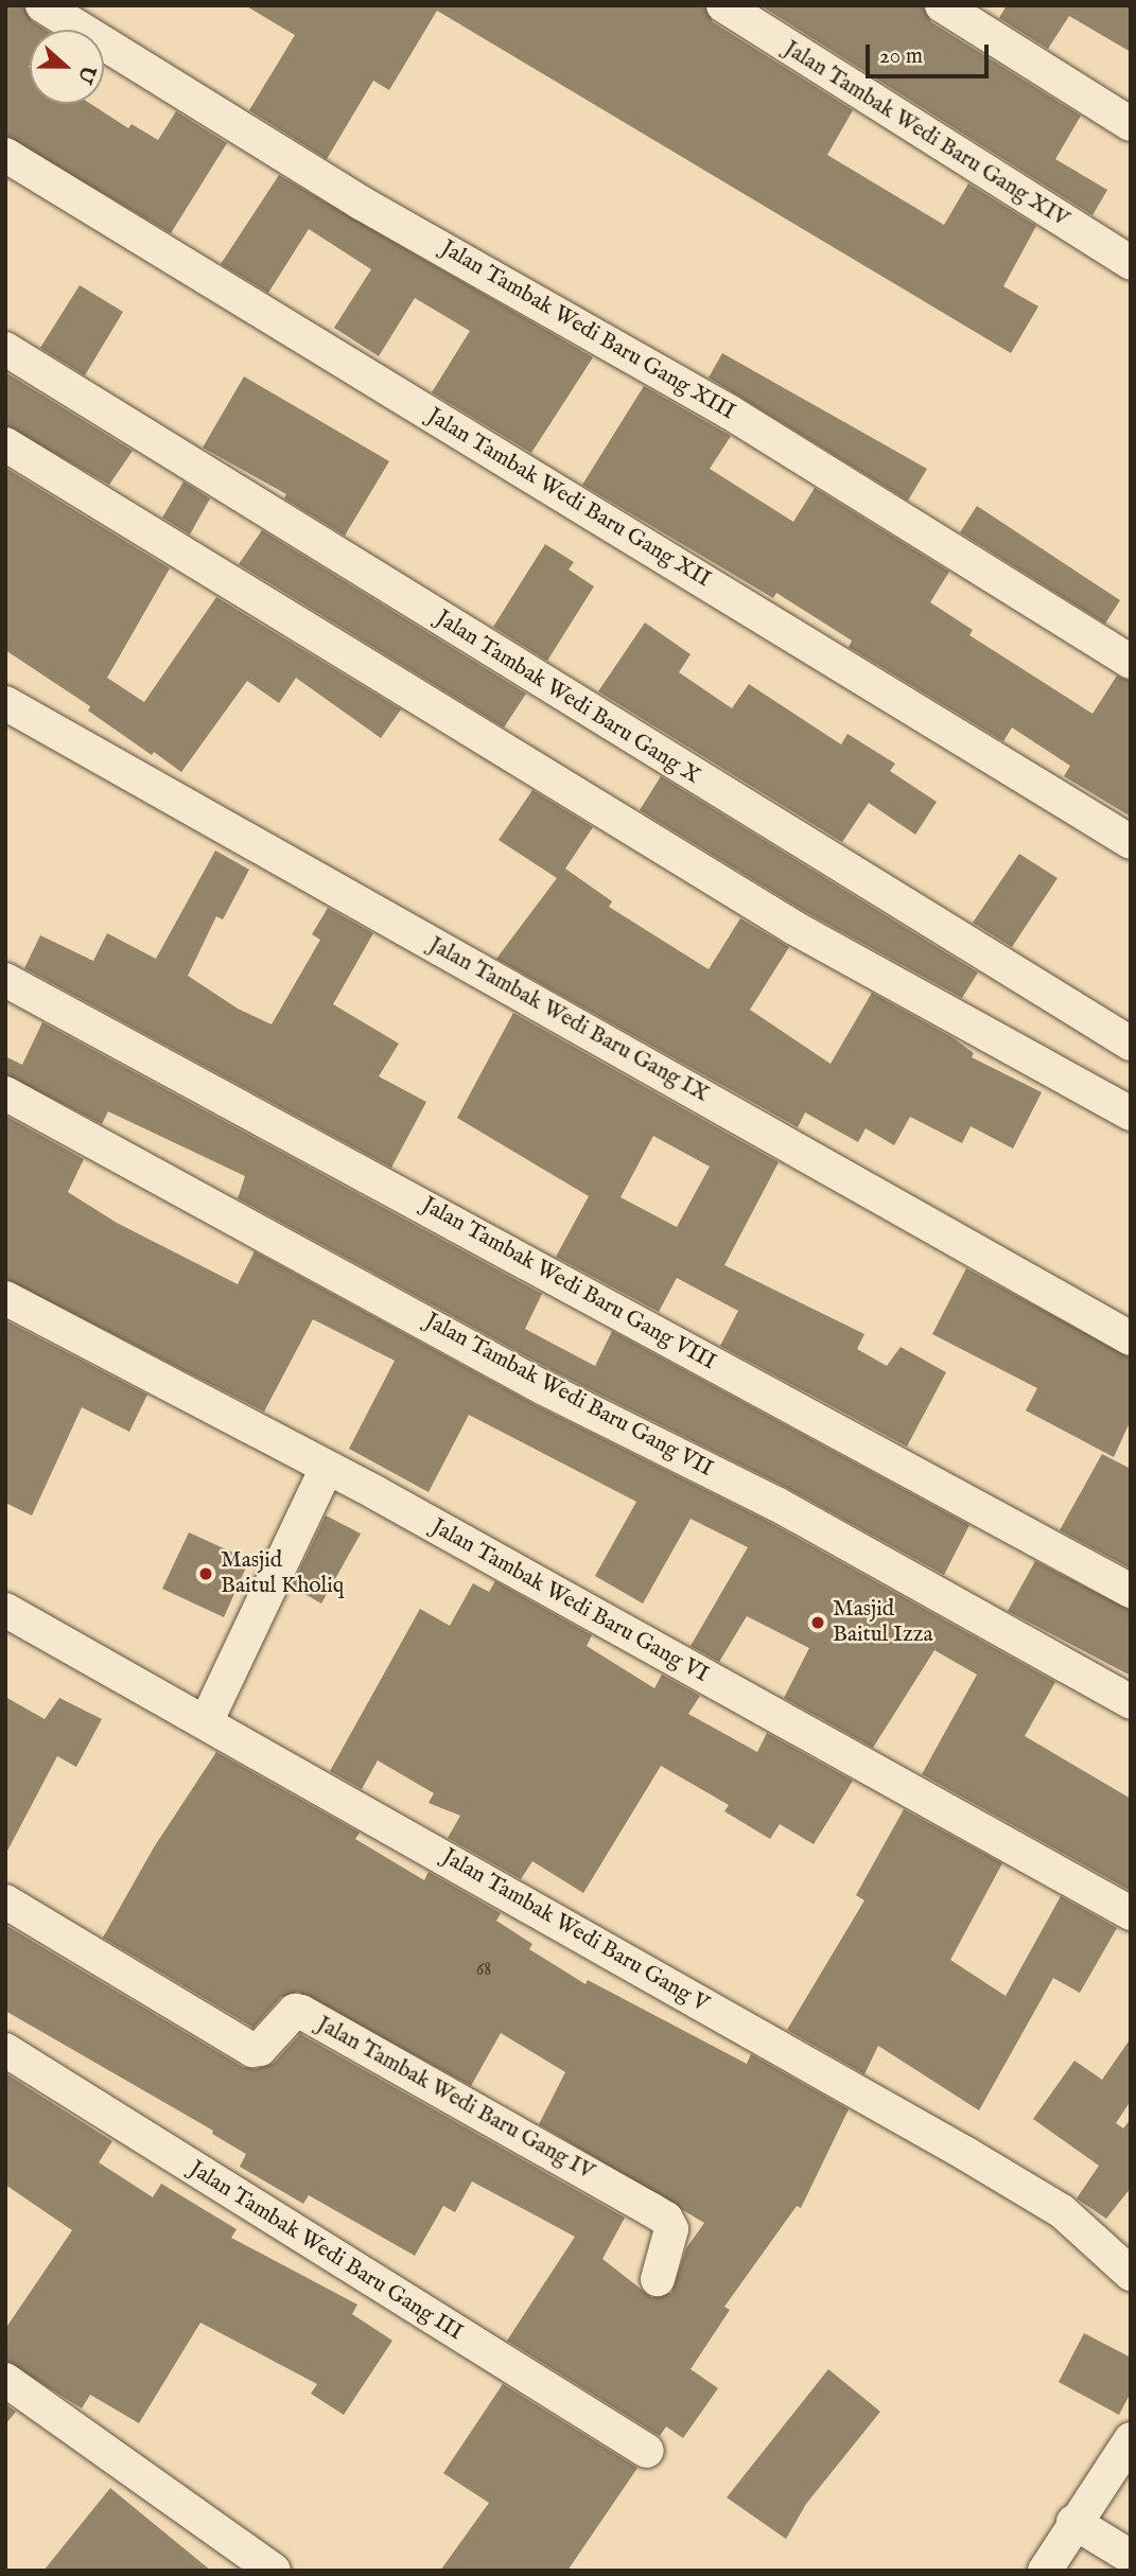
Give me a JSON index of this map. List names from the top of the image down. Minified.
{"streets":{"street":["Jalan Tambak Wedi Baru Gang XIV","Jalan Tambak Wedi Baru Gang XIII","Jalan Tambak Wedi Baru Gang XII","Jalan Tambak Wedi Baru Gang X","Jalan Tambak Wedi Baru Gang IX","Jalan Tambak Wedi Baru Gang VIII","Jalan Tambak Wedi Baru Gang VII","Jalan Tambak Wedi Baru Gang VI","Jalan Tambak Wedi Baru Gang V","Jalan Tambak Wedi Baru Gang IV","Jalan Tambak Wedi Baru Gang III"]},"places":["Masjid Baitul Kholiq","Masjid Baitul Izza"],"house_numbers":["68"],"scale_bar":"20 m","north":"right"}
